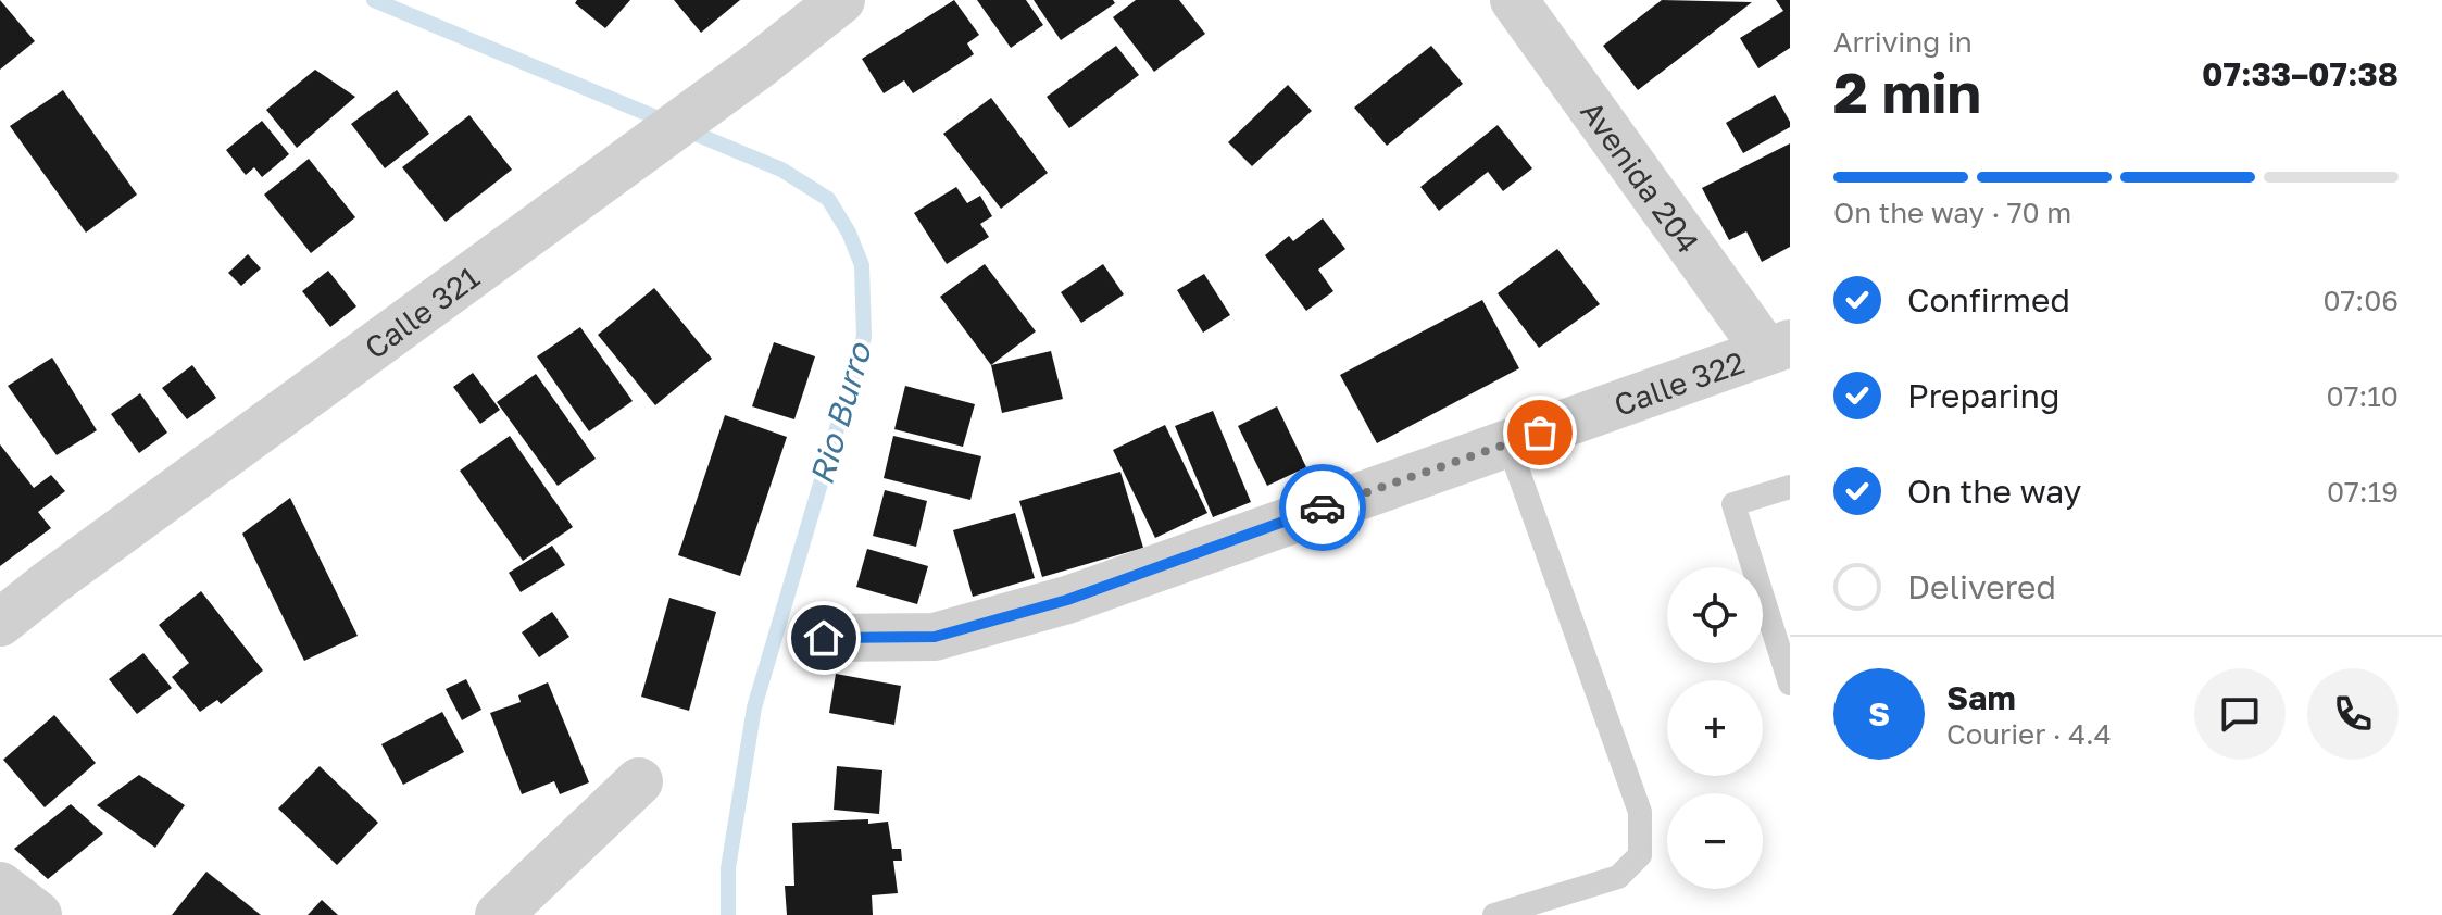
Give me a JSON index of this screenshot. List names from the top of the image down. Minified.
{"streets":{"street":["Avenida 204","Calle 321","Calle 322"]},"crossings":[["Avenida 204","Calle 322"]],"water":["Rio Burro"],"page":{"heading":["2 min","Arriving in","07:33–07:38"],"panel":["Sam","Courier · 4.4"],"bar":"On the way · 70 m","list":[["Confirmed","07:06"],["Preparing","07:10"],["On the way","07:19"],"Delivered"],"map_buttons":["+","−"],"round":"S"}}
